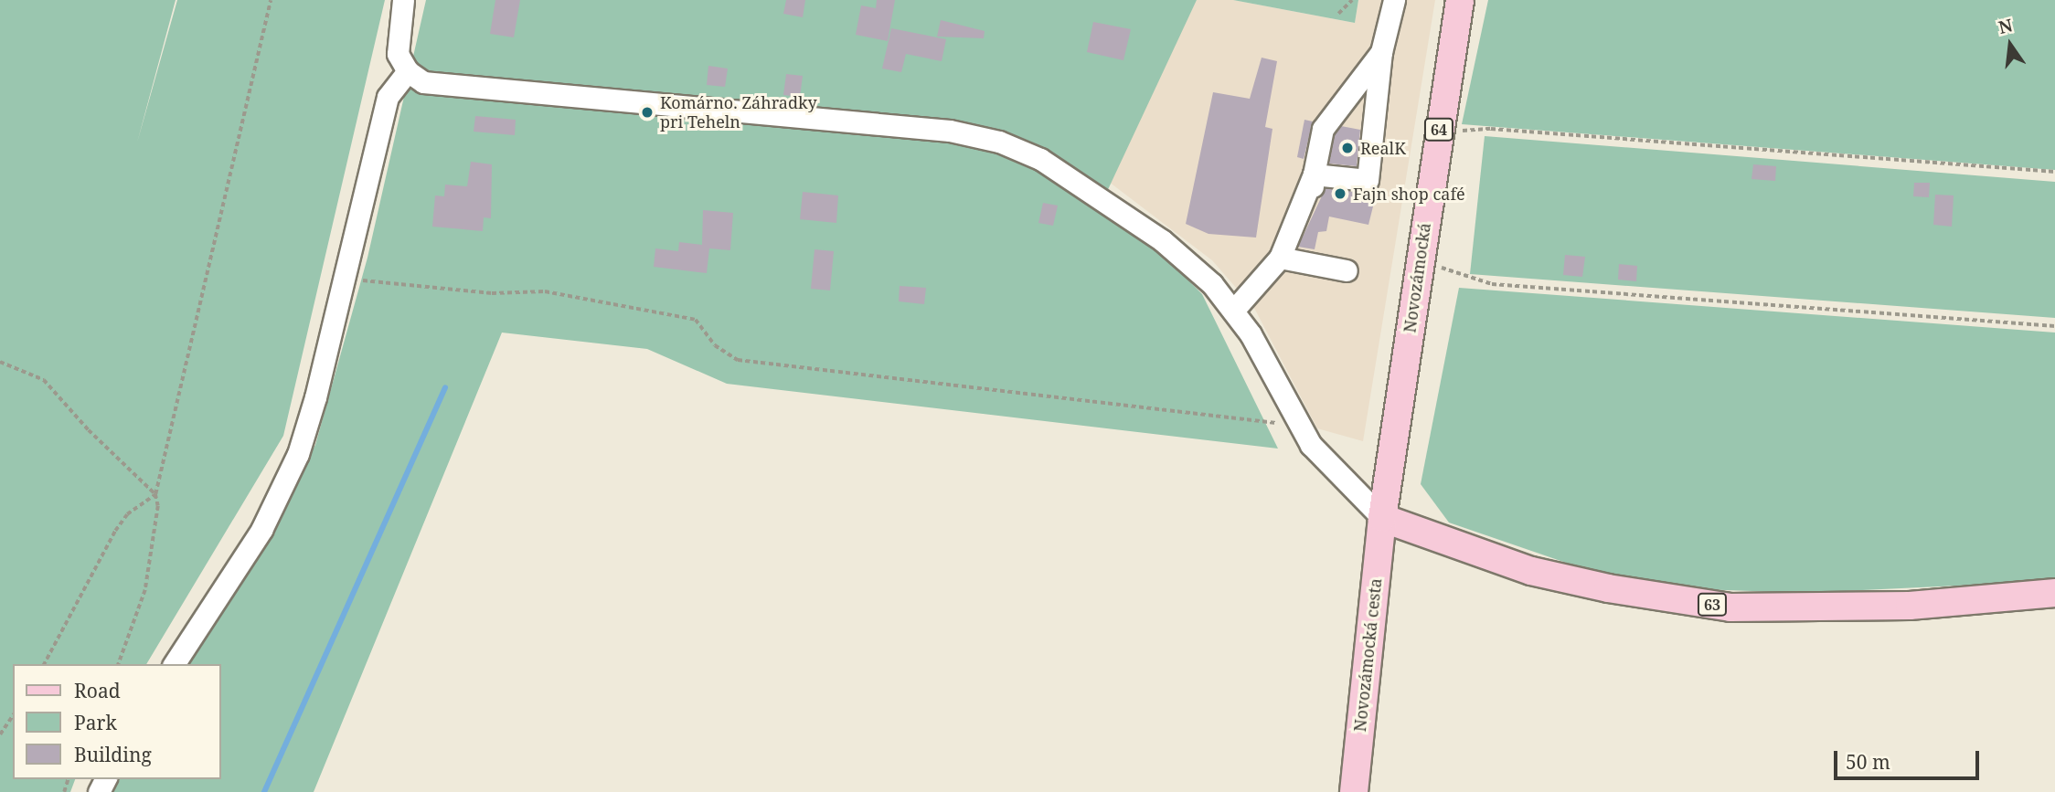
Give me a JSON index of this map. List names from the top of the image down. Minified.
{"streets":{"main road":["64","Novozámocká","63","Novozámocká cesta"]},"crossings":[["Novozámocká","63"],["Novozámocká","Novozámocká cesta"],["63","Novozámocká cesta"]],"places":["Komárno. Záhradky pri Teheln","RealK","Fajn shop café"],"legend":["Road","Park","Building"],"scale_bar":"50 m","north":"top"}
